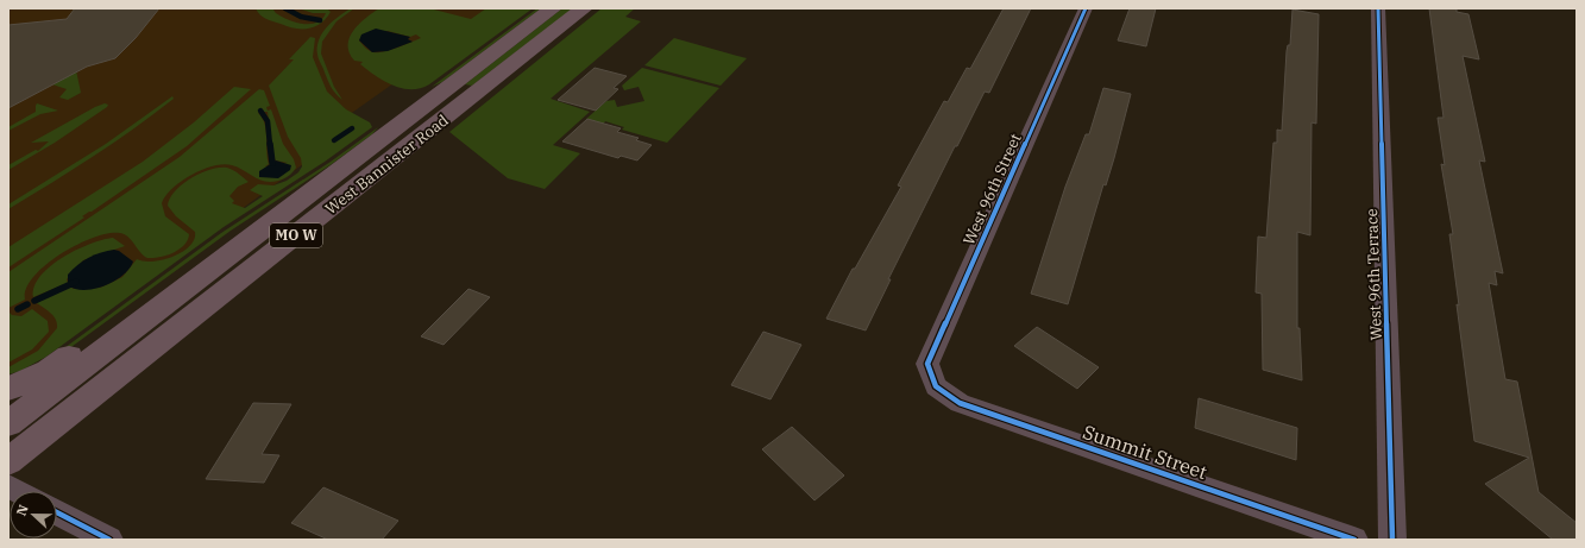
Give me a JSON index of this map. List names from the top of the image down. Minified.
{"streets":{"main road":["West Bannister Road","MO W"],"street":["West 96th Street","West 96th Terrace","Summit Street"]},"crossings":[["West 96th Street","Summit Street"]],"north":"left"}
